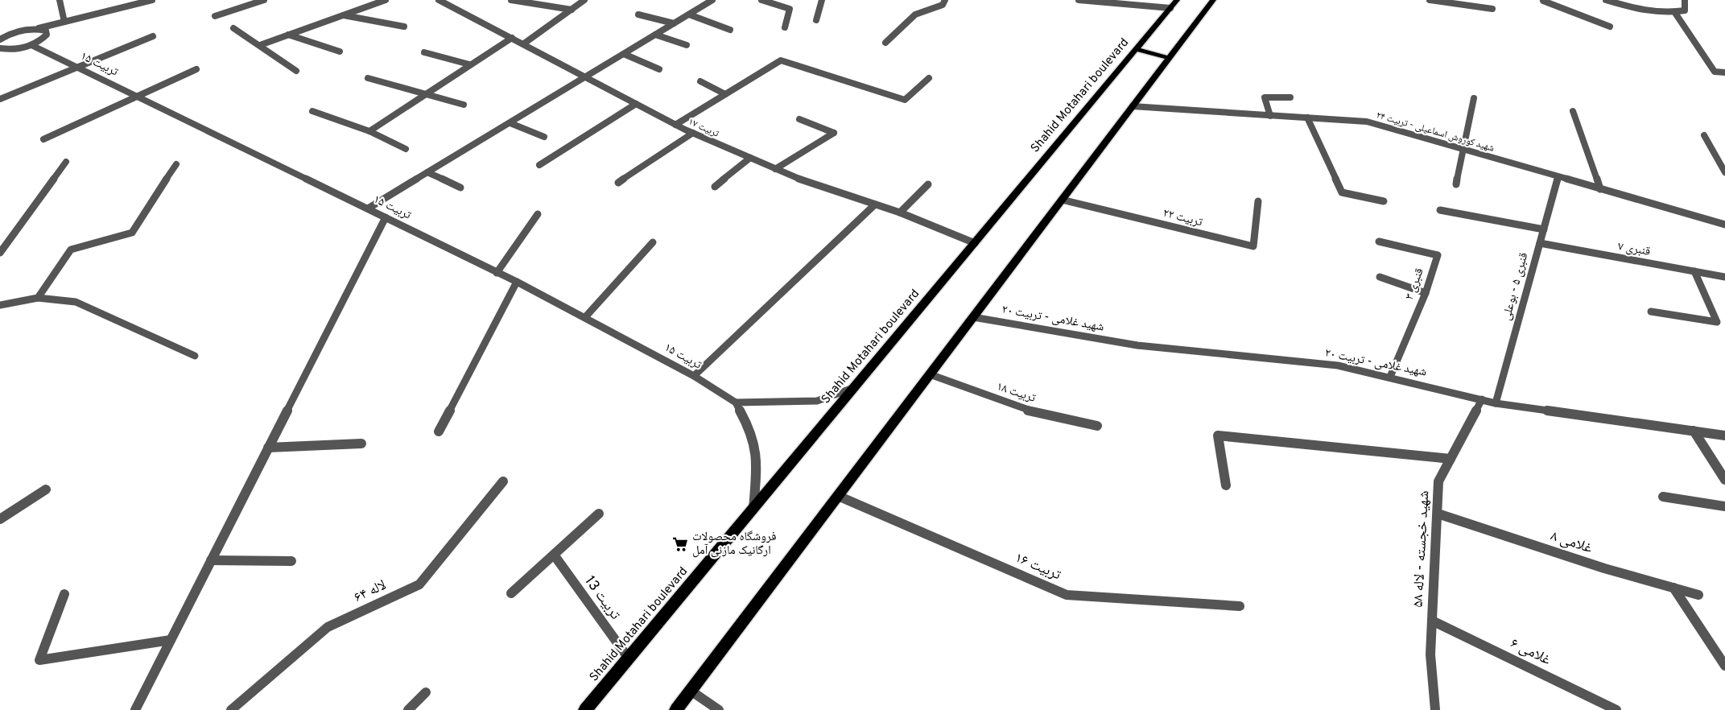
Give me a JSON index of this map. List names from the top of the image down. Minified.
{"streets":{"main road":["Shahid Motahari boulevard"],"street":["تربیت ۱۵","تربیت ۱۷","شهید کوروش اسماعیلی - تربیت ۲۴","تربیت ۲۲","قنبری ۷","قنبری ۳","قنبری ۵ - بوعلی","شهید غلامی - تربیت ۲۰","تربیت ۱۸","غلامی ۸","شهید خجسته - لاله ۵۸","تربیت ۱۶","لاله ۶۴","تربیت 13","غلامی ۶"]},"crossings":[["تربیت ۱۵","Shahid Motahari boulevard"],["Shahid Motahari boulevard","تربیت ۱۷"],["Shahid Motahari boulevard","تربیت 13"],["شهید کوروش اسماعیلی - تربیت ۲۴","قنبری ۵ - بوعلی"],["قنبری ۷","قنبری ۵ - بوعلی"],["قنبری ۳","شهید غلامی - تربیت ۲۰"],["قنبری ۵ - بوعلی","شهید غلامی - تربیت ۲۰"],["شهید غلامی - تربیت ۲۰","شهید خجسته - لاله ۵۸"],["غلامی ۸","شهید خجسته - لاله ۵۸"],["شهید خجسته - لاله ۵۸","غلامی ۶"]],"places":{"supermarket":["فروشگاه محصولات ارگانیک مازنی آمل"]}}
